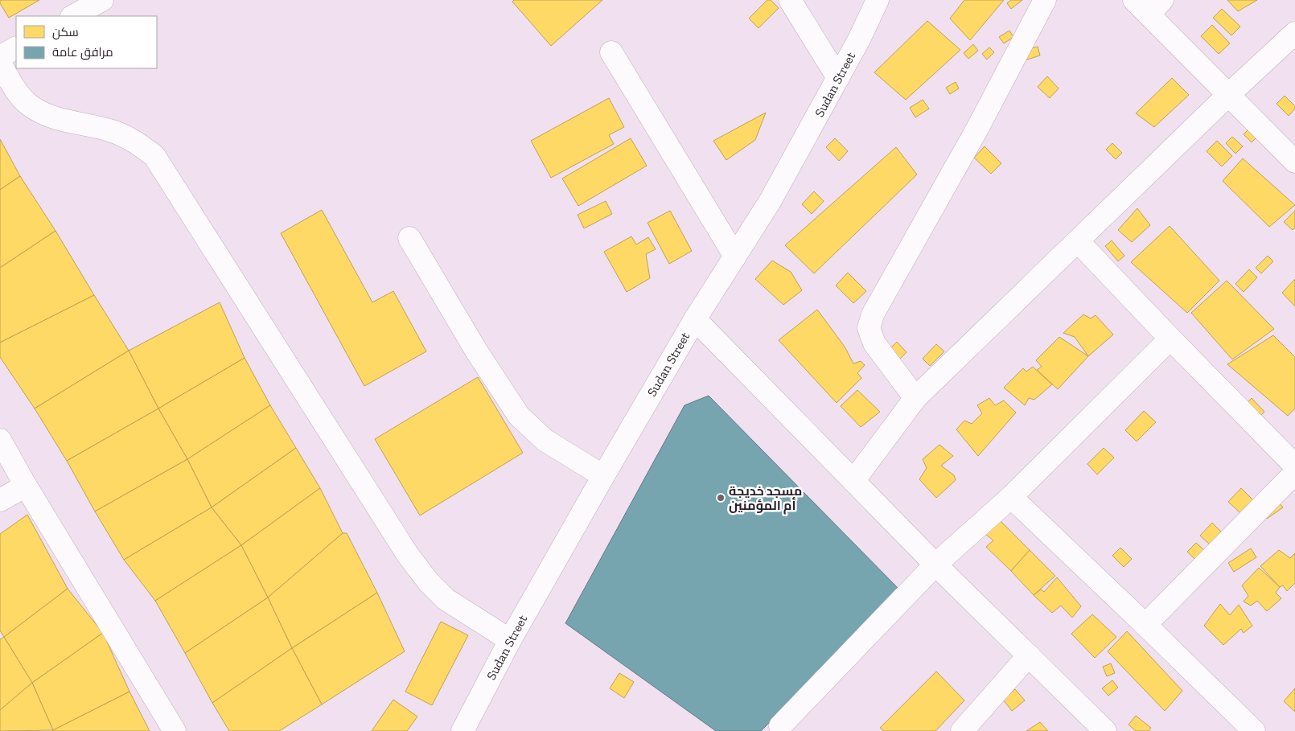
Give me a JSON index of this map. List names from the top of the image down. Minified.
{"streets":{"street":["Sudan Street"]},"places":["مسجد خديجة أم المؤمنين"],"legend":["سكن","مرافق عامة"]}
